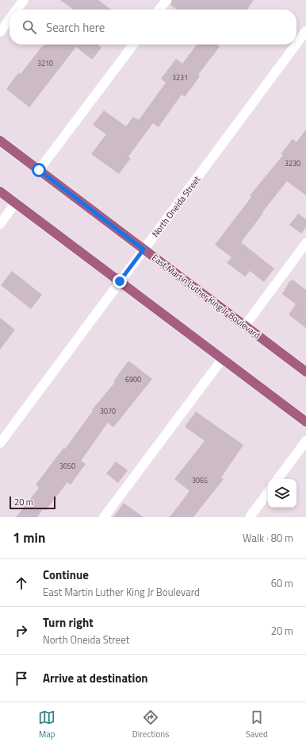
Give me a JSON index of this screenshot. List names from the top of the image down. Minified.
{"streets":{"main road":["East Martin Luther King Jr Boulevard"],"street":["North Oneida Street"]},"crossings":[["North Oneida Street","East Martin Luther King Jr Boulevard"]],"house_numbers":["3210","3231","3230","6900","3070","3050","3065"],"scale_bar":"20 m","page":{"search":"Search here","scale":"20 m","heading":["1 min","Walk · 80 m"],"list":[["Continue","East Martin Luther King Jr Boulevard","60 m"],["Turn right","North Oneida Street","20 m"],"Arrive at destination"],"nav":["Map","Directions","Saved"]}}
